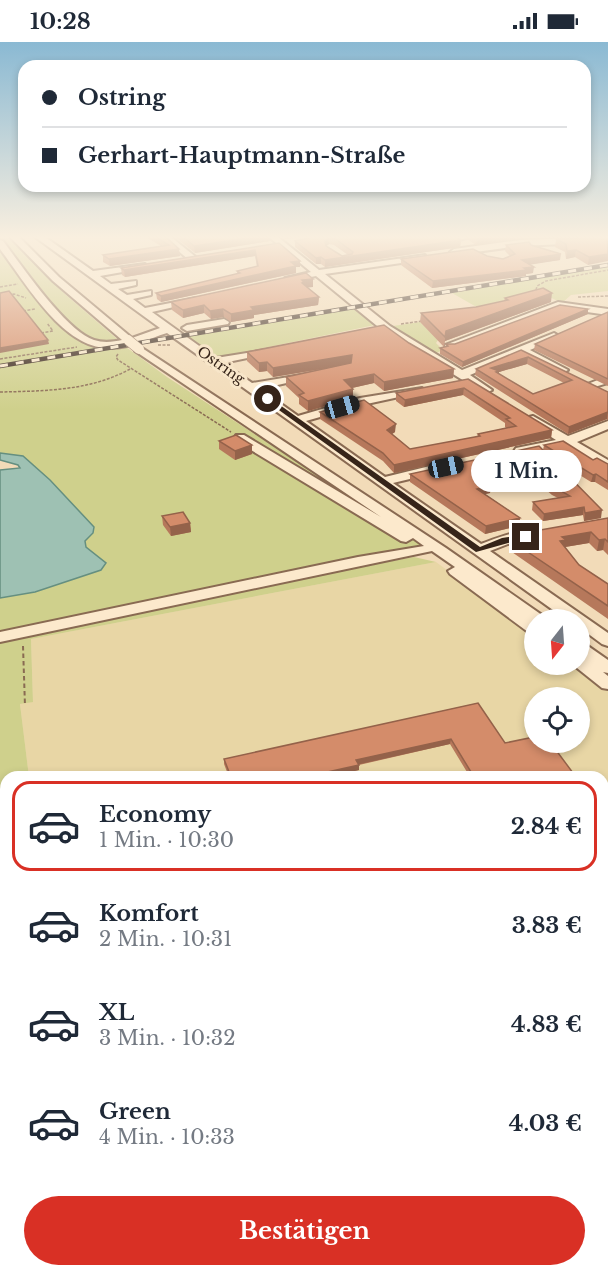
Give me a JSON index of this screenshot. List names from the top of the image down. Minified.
{"streets":{"street":["Ostring"]},"north":"bottom","page":{"status":"10:28","banner":["Ostring","Gerhart-Hauptmann-Straße"],"bubble":"1 Min.","list":[{"name":"Economy","note":"1 Min. · 10:30","value":"2.84 €"},{"name":"Komfort","note":"2 Min. · 10:31","value":"3.83 €"},{"name":"XL","note":"3 Min. · 10:32","value":"4.83 €"},{"name":"Green","note":"4 Min. · 10:33","value":"4.03 €"}],"buttons":"Bestätigen"}}
